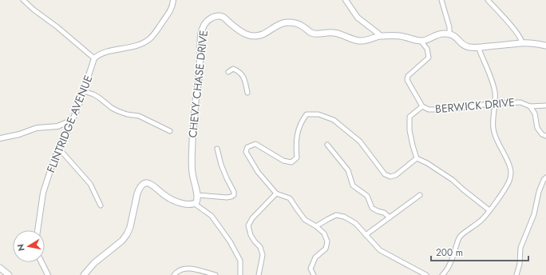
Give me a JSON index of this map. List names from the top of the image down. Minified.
{"streets":{"main road":["CHEVY CHASE DRIVE"],"street":["BERWICK DRIVE","FLINTRIDGE AVENUE"]},"scale_bar":"200 m","north":"left"}
